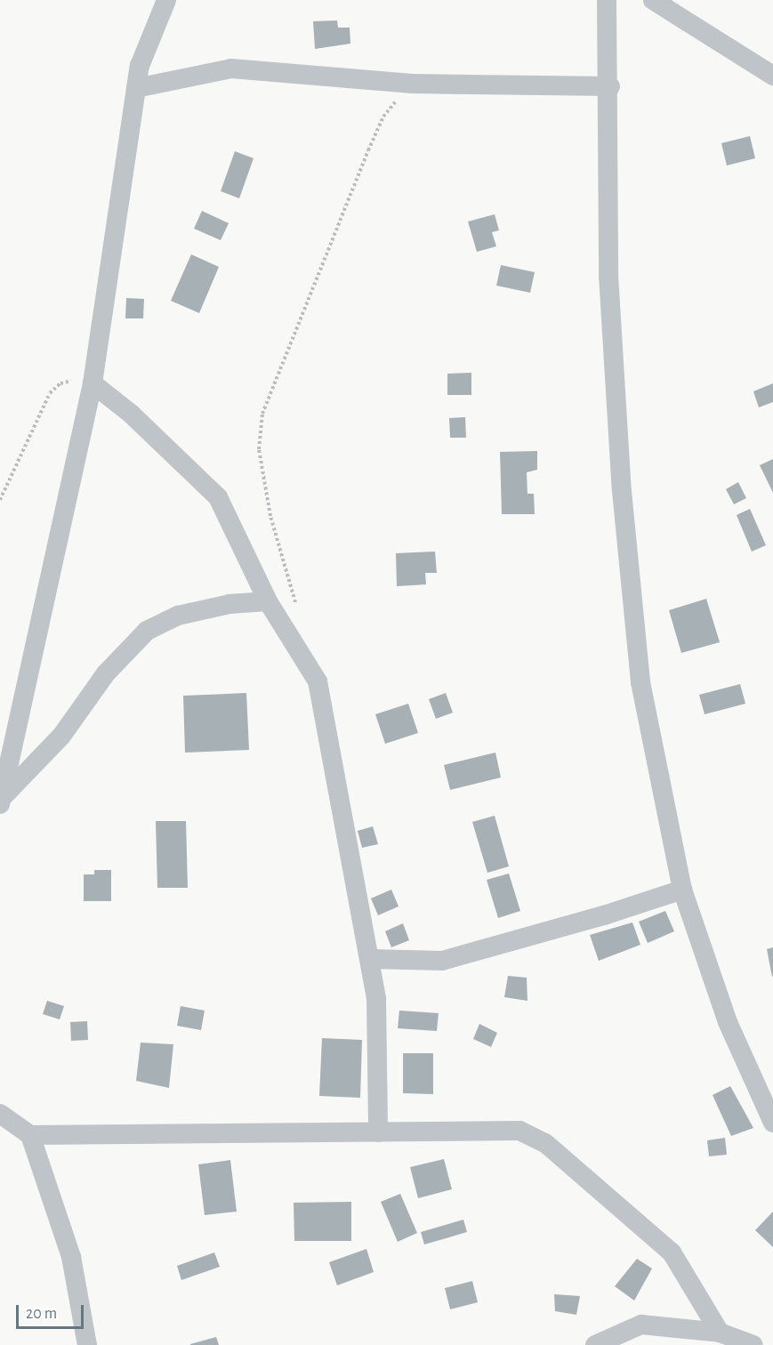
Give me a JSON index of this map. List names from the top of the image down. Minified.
{"scale_bar":"20 m"}
